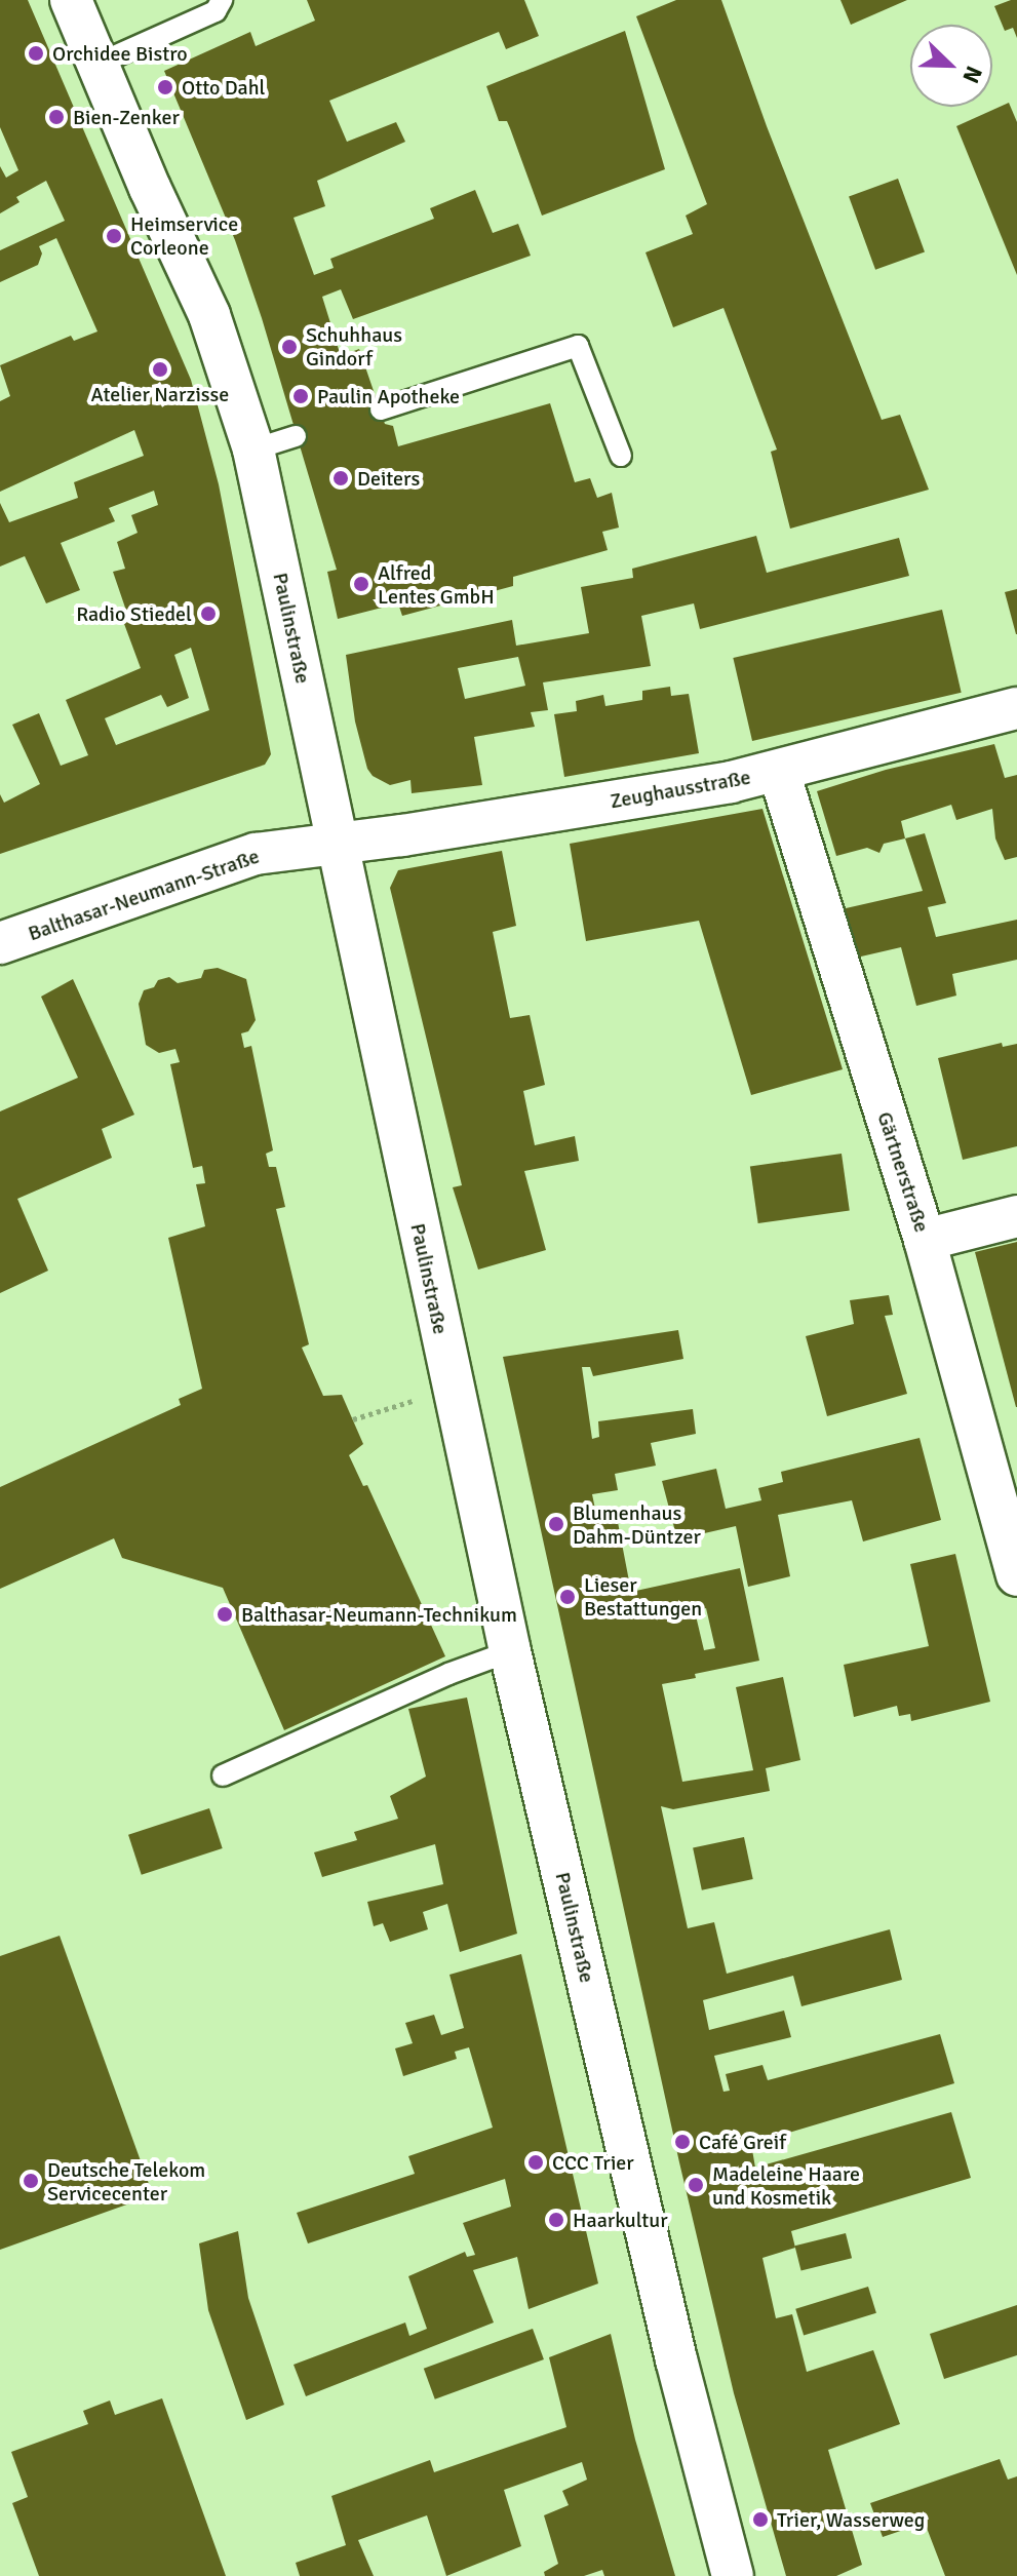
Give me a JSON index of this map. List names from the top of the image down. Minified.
{"streets":{"street":["Paulinstraße","Zeughausstraße","Balthasar-Neumann-Straße","Gärtnerstraße"]},"crossings":[["Paulinstraße","Zeughausstraße"],["Paulinstraße","Balthasar-Neumann-Straße"],["Zeughausstraße","Balthasar-Neumann-Straße"],["Zeughausstraße","Gärtnerstraße"]],"places":["Orchidee Bistro","Otto Dahl","Bien-Zenker","Heimservice Corleone","Schuhhaus Gindorf","Atelier Narzisse","Paulin Apotheke","Deiters","Alfred Lentes GmbH","Radio Stiedel","Blumenhaus Dahm-Düntzer","Lieser Bestattungen","Balthasar-Neumann-Technikum","Café Greif","CCC Trier","Deutsche Telekom Servicecenter","Madeleine Haare und Kosmetik","Haarkultur","Trier, Wasserweg"],"north":"bottom right"}
